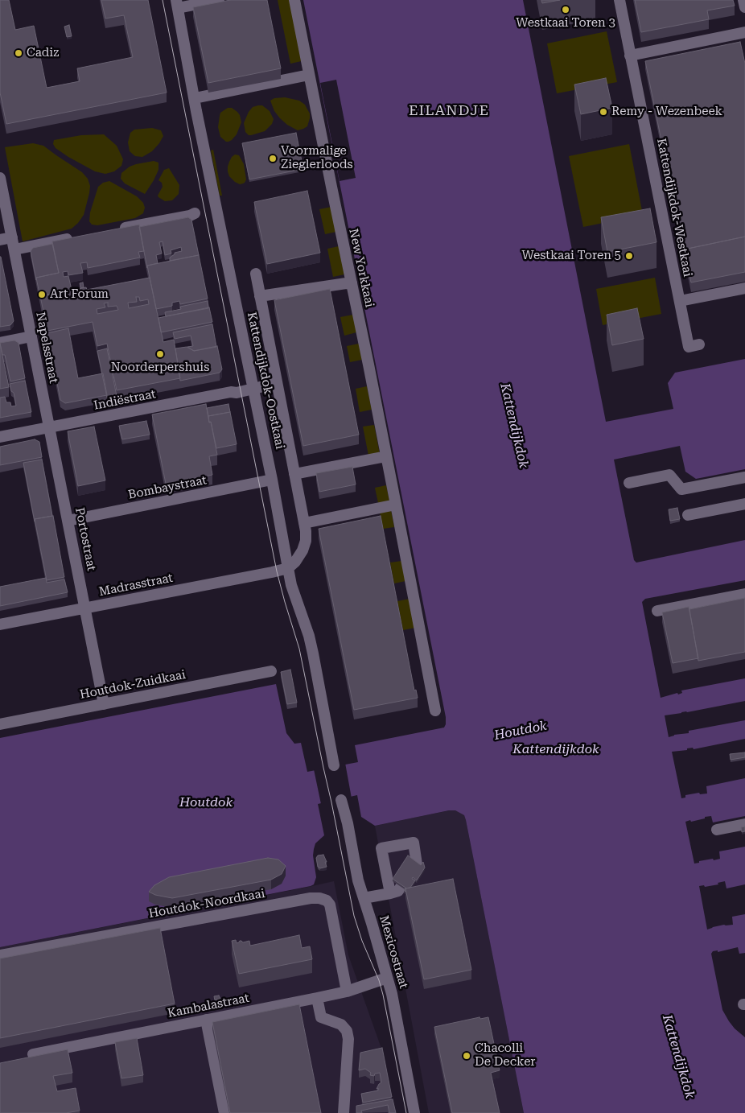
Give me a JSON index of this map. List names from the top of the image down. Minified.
{"streets":{"street":["Kattendijkdok-Westkaai","New Yorkkaai","Napelsstraat","Kattendijkdok-Oostkaai","Indiëstraat","Bombaystraat","Portostraat","Madrasstraat","Houtdok-Zuidkaai","Houtdok-Noordkaai","Mexicostraat","Kambalastraat"]},"crossings":[["Napelsstraat","Indiëstraat"],["Napelsstraat","Portostraat"],["Kattendijkdok-Oostkaai","Indiëstraat"],["Kattendijkdok-Oostkaai","Bombaystraat"],["Kattendijkdok-Oostkaai","Madrasstraat"],["Indiëstraat","Portostraat"],["Bombaystraat","Portostraat"],["Portostraat","Madrasstraat"],["Portostraat","Houtdok-Zuidkaai"],["Houtdok-Noordkaai","Kambalastraat"],["Mexicostraat","Kambalastraat"]],"districts":["EILANDJE"],"water":["Kattendijkdok","Houtdok"],"places":["Westkaai Toren 3","Cadiz","Remy - Wezenbeek","Voormalige Zieglerloods","Westkaai Toren 5","Art Forum","Noorderpershuis","Chacolli De Decker"]}
